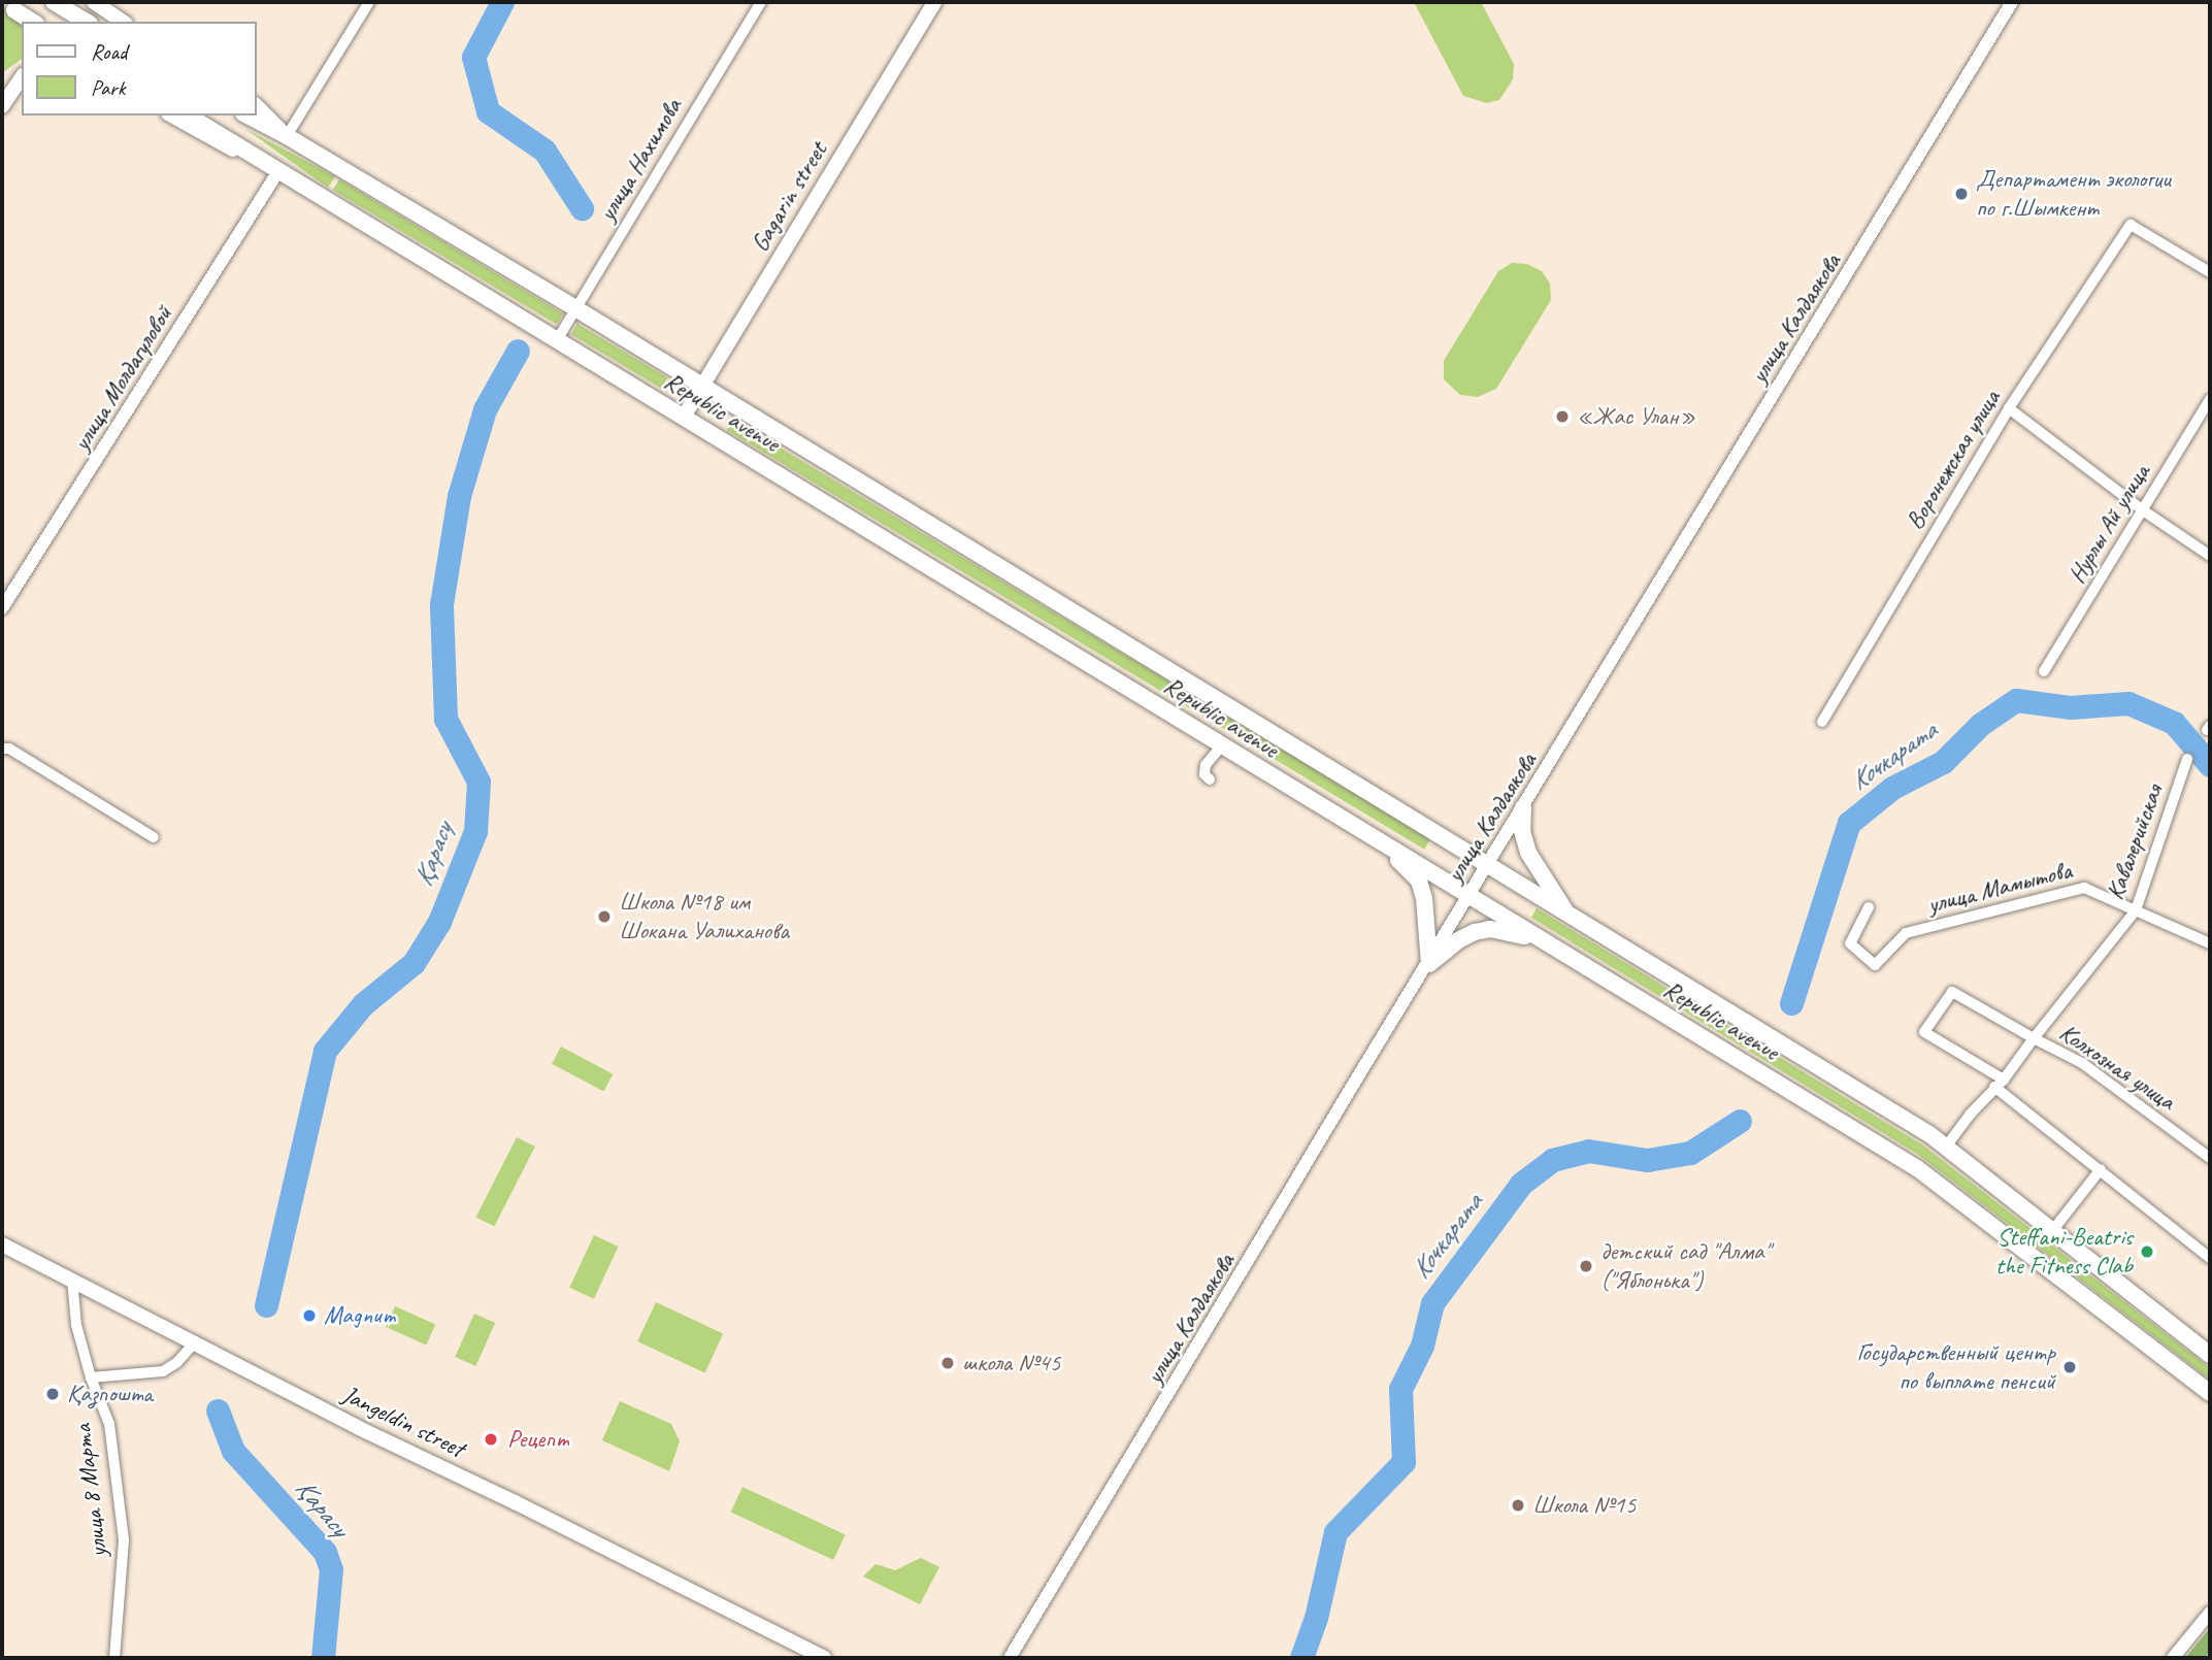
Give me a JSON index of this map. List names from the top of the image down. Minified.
{"streets":{"main road":["Gagarin street","Republic avenue","Jangeldin street"],"street":["улица Нахимова","улица Калдаякова","улица Молдагуловой","Воронежская улица","Нурлы Ай улица","Кавалерийская","улица Мамытова","Колхозная улица","улица 8 Марта"]},"crossings":[["улица Нахимова","Republic avenue"],["Gagarin street","Republic avenue"],["улица Калдаякова","Republic avenue"],["улица Молдагуловой","Republic avenue"],["Republic avenue","Кавалерийская"],["Кавалерийская","улица Мамытова"],["Кавалерийская","Колхозная улица"],["Jangeldin street","улица 8 Марта"]],"water":["Кочкарата","Қарасу"],"places":["Департамент экологии по г.Шымкент","«Жас Улан»","Школа №18 им Шокана Уалиханова","Steffani-Beatris the Fitness Clab","детский сад \"Алма\" (\"Яблонька\")","Magnum","школа №45","Государственный центр по выплате пенсий","Қазпошта","Рецепт","Школа №15"],"legend":["Road","Park"]}
